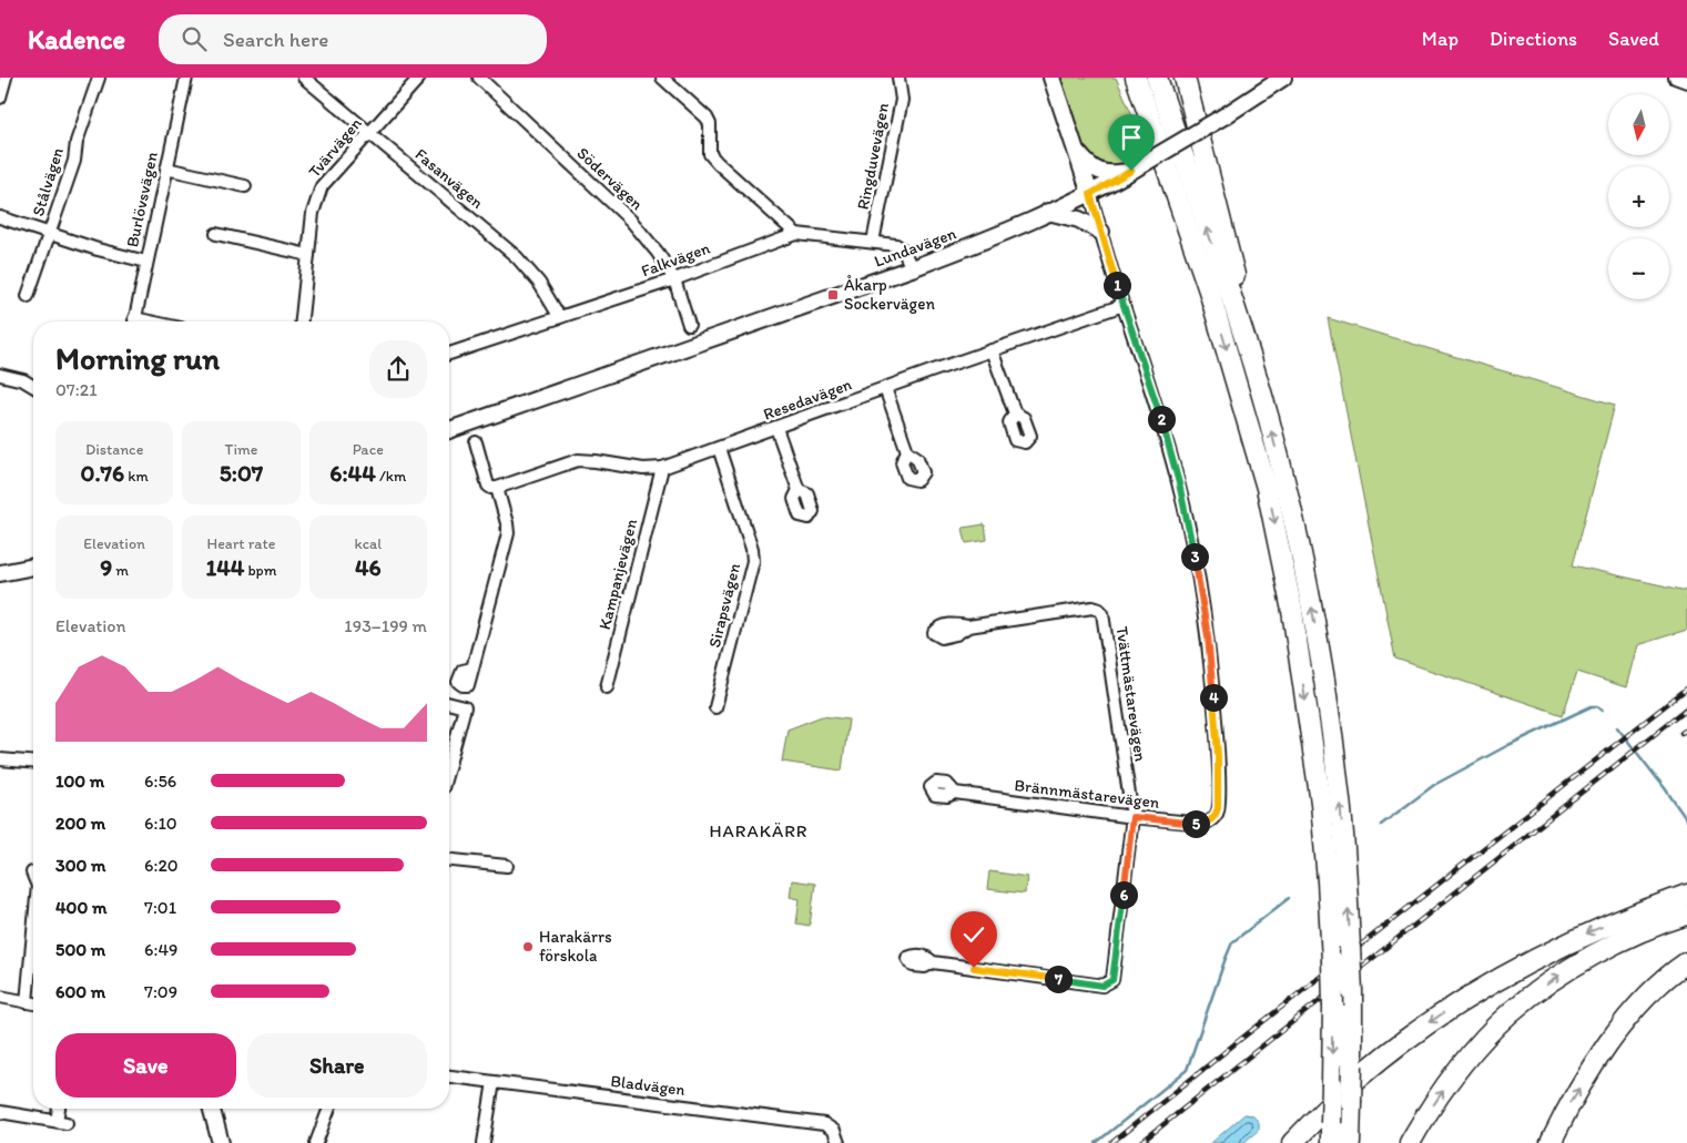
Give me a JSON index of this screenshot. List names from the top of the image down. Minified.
{"streets":{"main road":["Lundavägen"],"street":["Tvärvägen","Ringduvevägen","Fasanvägen","Södervägen","Stålvägen","Burlövsvägen","Falkvägen","Resedavägen","Kampanjevägen","Sirapsvägen","Tvättmästarevägen","Brännmästarevägen","Bladvägen"]},"crossings":[["Tvärvägen","Fasanvägen"],["Ringduvevägen","Falkvägen"],["Fasanvägen","Falkvägen"],["Södervägen","Falkvägen"],["Lundavägen","Falkvägen"],["Resedavägen","Kampanjevägen"],["Resedavägen","Sirapsvägen"],["Resedavägen","Brännmästarevägen"],["Tvättmästarevägen","Brännmästarevägen"]],"districts":["HARAKÄRR"],"places":{"transit":["Åkarp Sockervägen"],"other":["Harakärrs förskola"]},"north":"bottom","page":{"header":"Kadence","search":"Search here","nav":["Map","Directions","Saved"],"map_buttons":["+","−"],"pins":["1","2","3","4","5","6","7"],"heading":["Morning run","07:21"],"stats":[["Distance","0.76 km"],["Time","5:07"],["Pace","6:44 /km"],["Elevation","9 m"],["Heart rate","144 bpm"],["kcal","46"]],"chart":["Elevation","193–199 m"],"list":[{"name":"100 m","note":"6:56"},{"name":"200 m","note":"6:10"},{"name":"300 m","note":"6:20"},{"name":"400 m","note":"7:01"},{"name":"500 m","note":"6:49"},{"name":"600 m","note":"7:09"}],"buttons":["Save","Share"]}}
